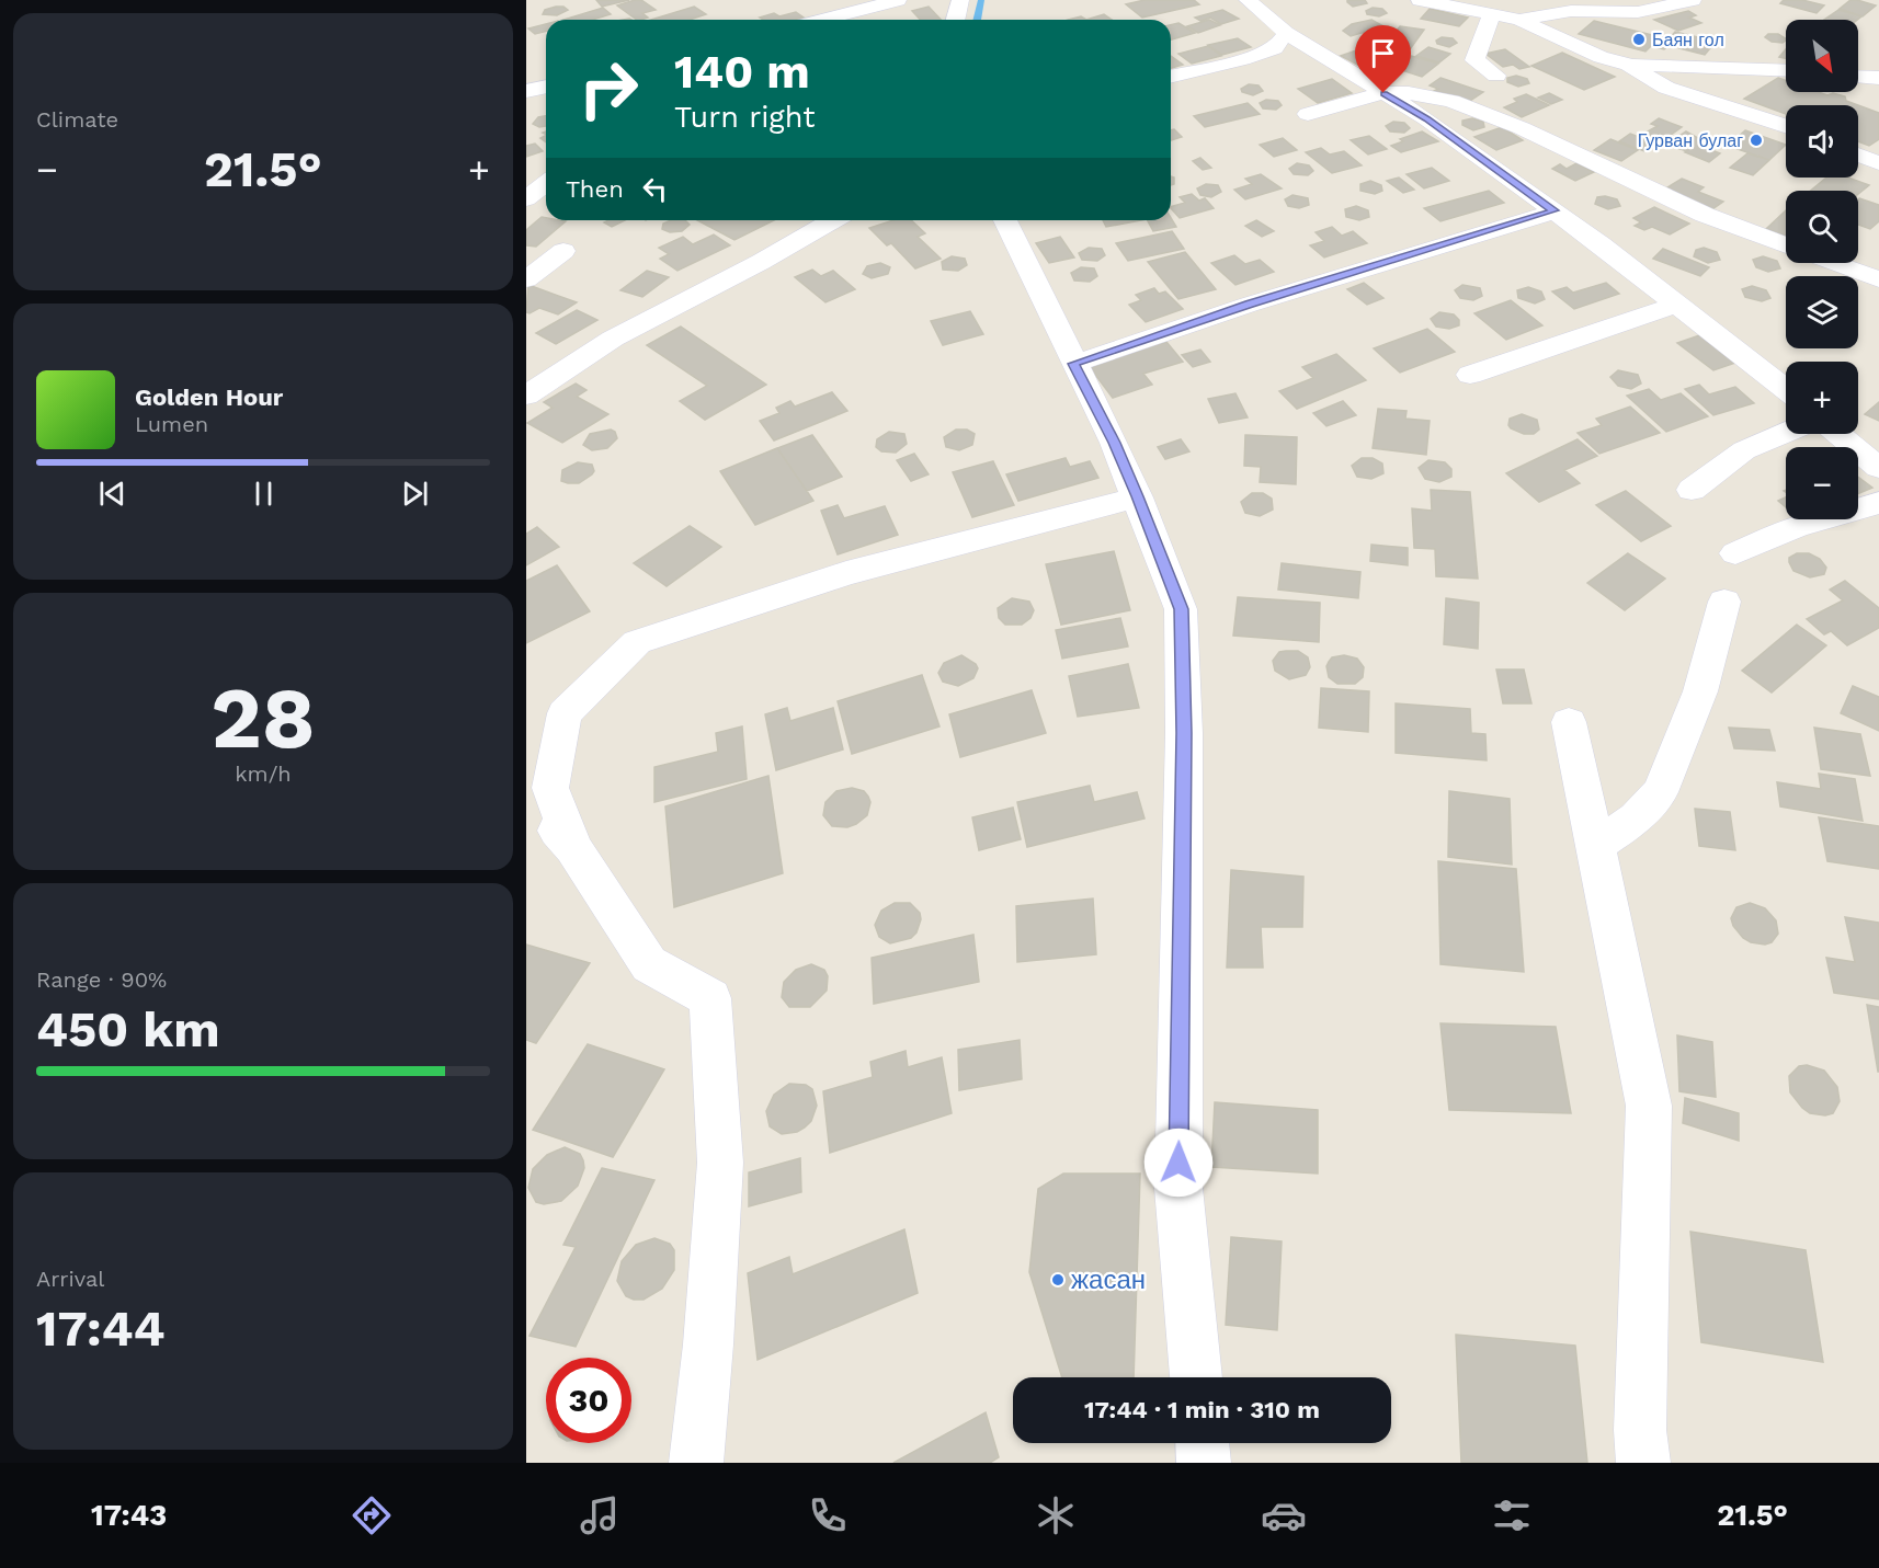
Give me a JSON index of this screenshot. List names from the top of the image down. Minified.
{"places":["Баян гол","Гурван булаг","жасан"],"north":"bottom right","page":{"tile":["Climate",["28","km/h"],["Range · 90%","450 km"],["Arrival","17:44"]],"map_buttons":["+","−"],"turn":["140 m","Turn right"],"heat":["−","21.5°","+"],"then":"Then","song":["Golden Hour","Lumen"],"limit":"30","trip":"17:44 · 1 min · 310 m","tabs":["17:43","21.5°"]}}
